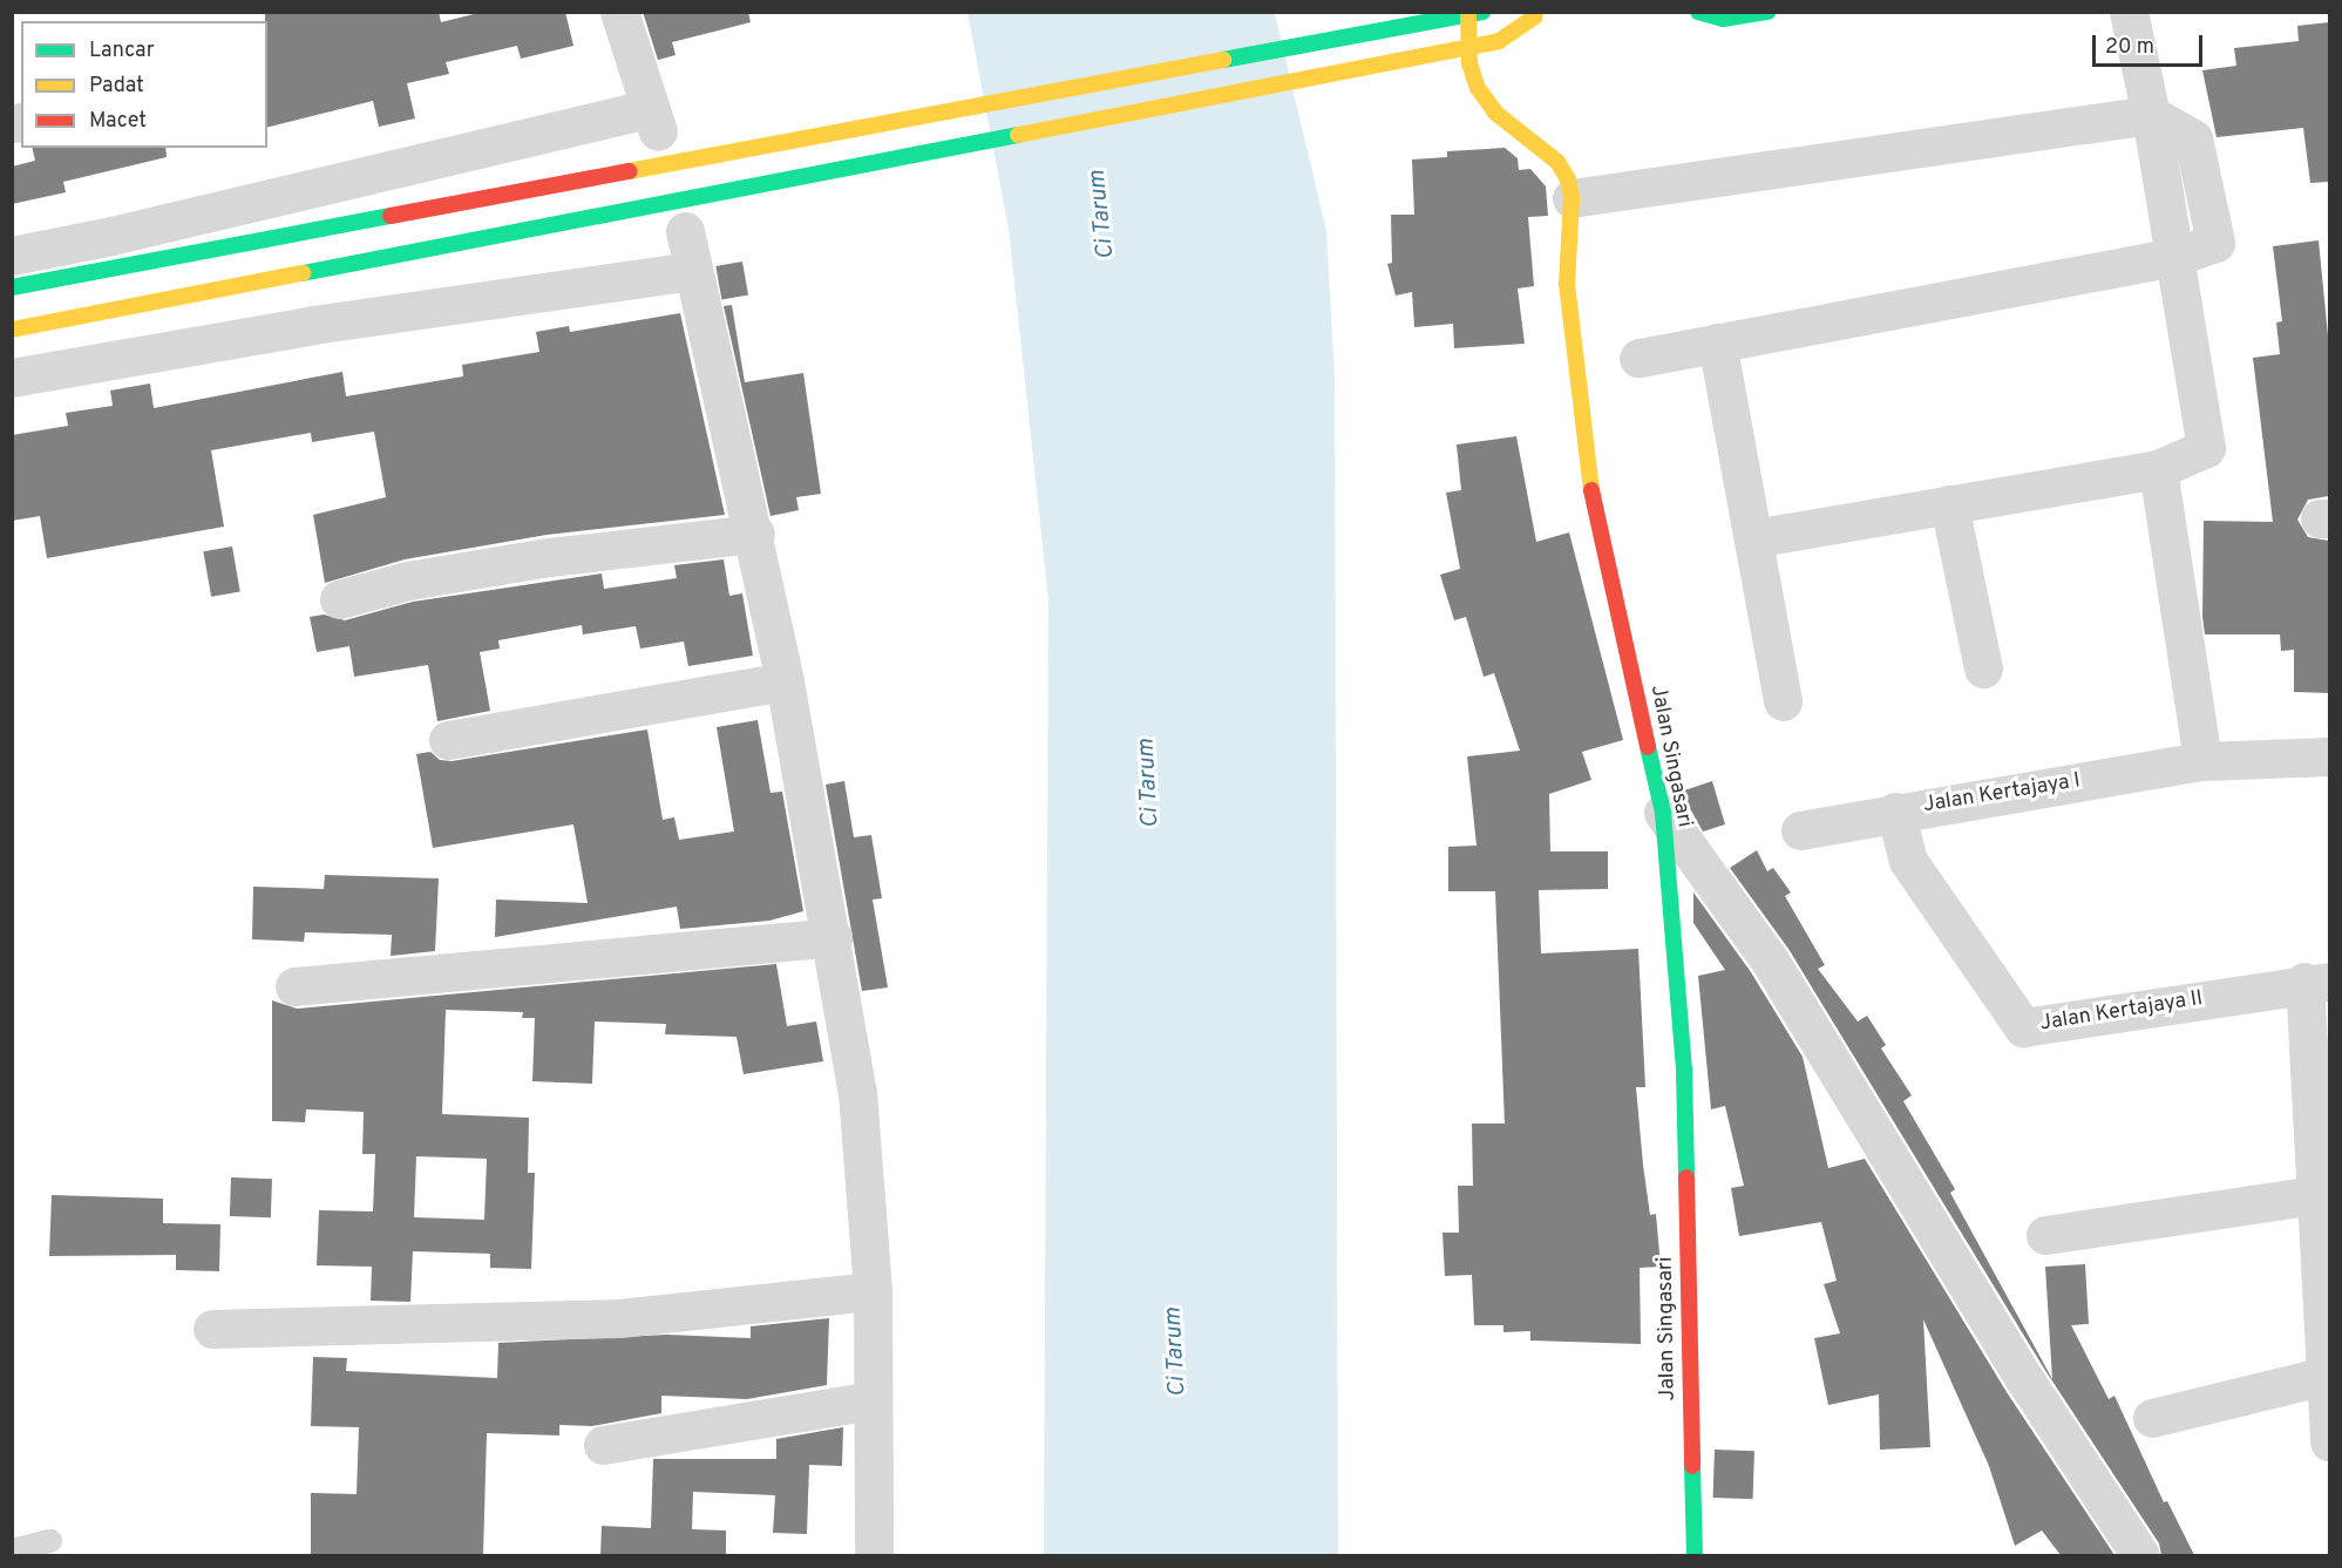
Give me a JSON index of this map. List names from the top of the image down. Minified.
{"streets":{"main road":["Jalan Singasari"],"street":["Jalan Kertajaya I","Jalan Kertajaya II"]},"crossings":[["Jalan Kertajaya I","Jalan Kertajaya II"]],"water":["Ci Tarum"],"legend":["Lancar","Padat","Macet"],"scale_bar":"20 m"}
